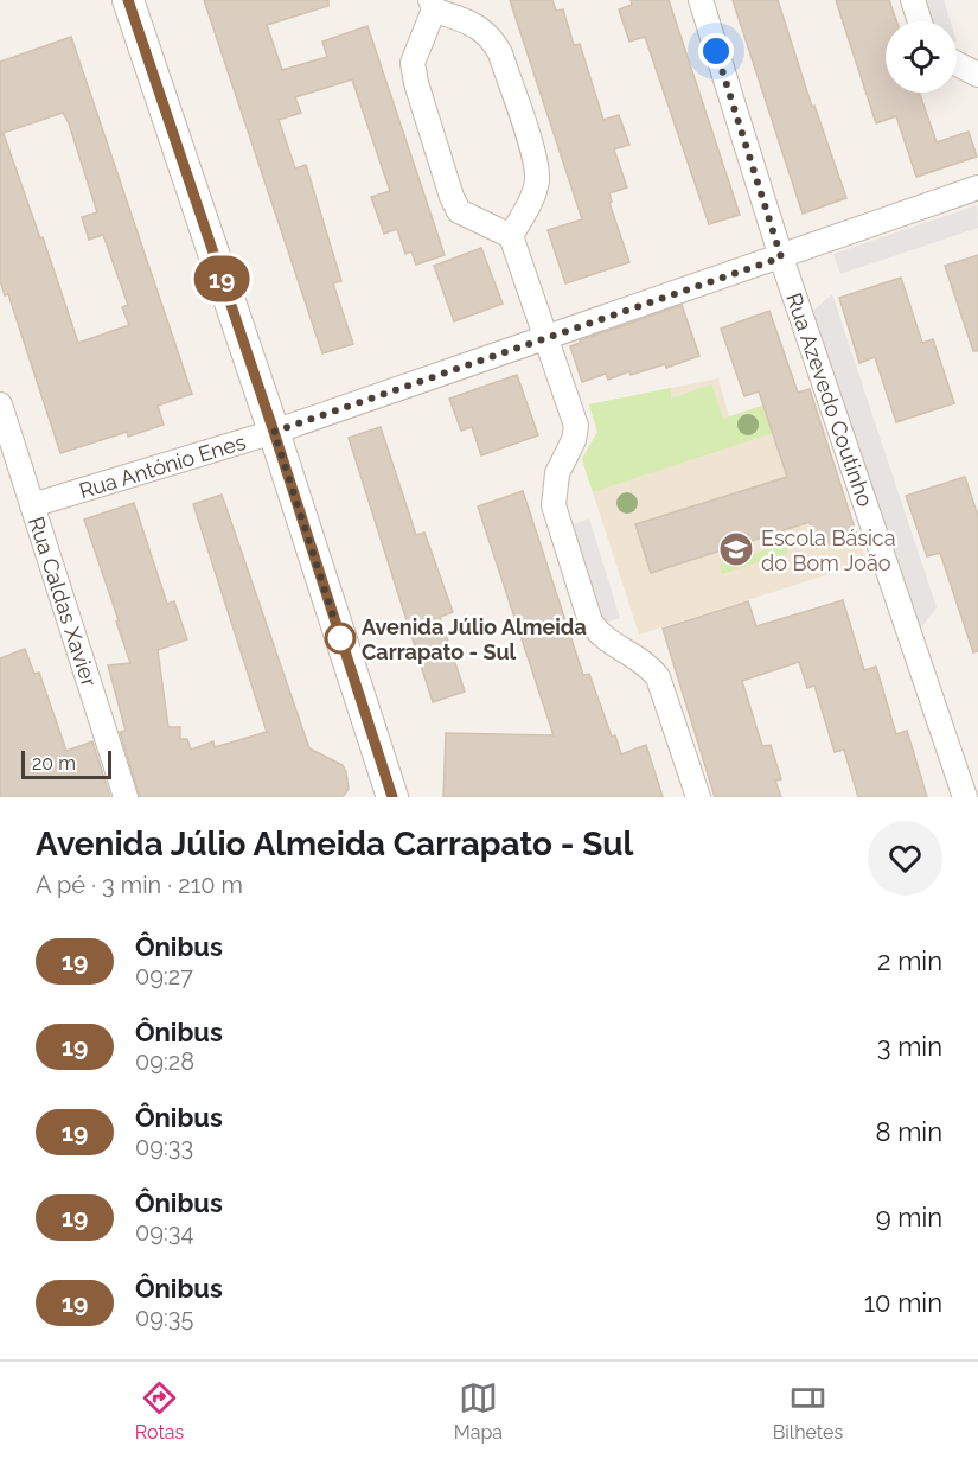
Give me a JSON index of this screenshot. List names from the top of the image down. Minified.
{"streets":{"street":["Rua Azevedo Coutinho","Rua António Enes","Rua Caldas Xavier"]},"crossings":[["Rua Azevedo Coutinho","Rua António Enes"],["Rua António Enes","Rua Caldas Xavier"]],"places":{"school or university":["Escola Básica do Bom João"],"other":["Avenida Júlio Almeida Carrapato - Sul"]},"lines":["bus line 19"],"scale_bar":"20 m","page":{"on_map":"19","scale":"20 m","heading":["Avenida Júlio Almeida Carrapato - Sul","A pé · 3 min · 210 m"],"list":[{"mark":"19","name":"Ônibus","note":"09:27","value":"2 min"},{"mark":"19","name":"Ônibus","note":"09:28","value":"3 min"},{"mark":"19","name":"Ônibus","note":"09:33","value":"8 min"},{"mark":"19","name":"Ônibus","note":"09:34","value":"9 min"},{"mark":"19","name":"Ônibus","note":"09:35","value":"10 min"}],"tabs":["Rotas","Mapa","Bilhetes"]}}
